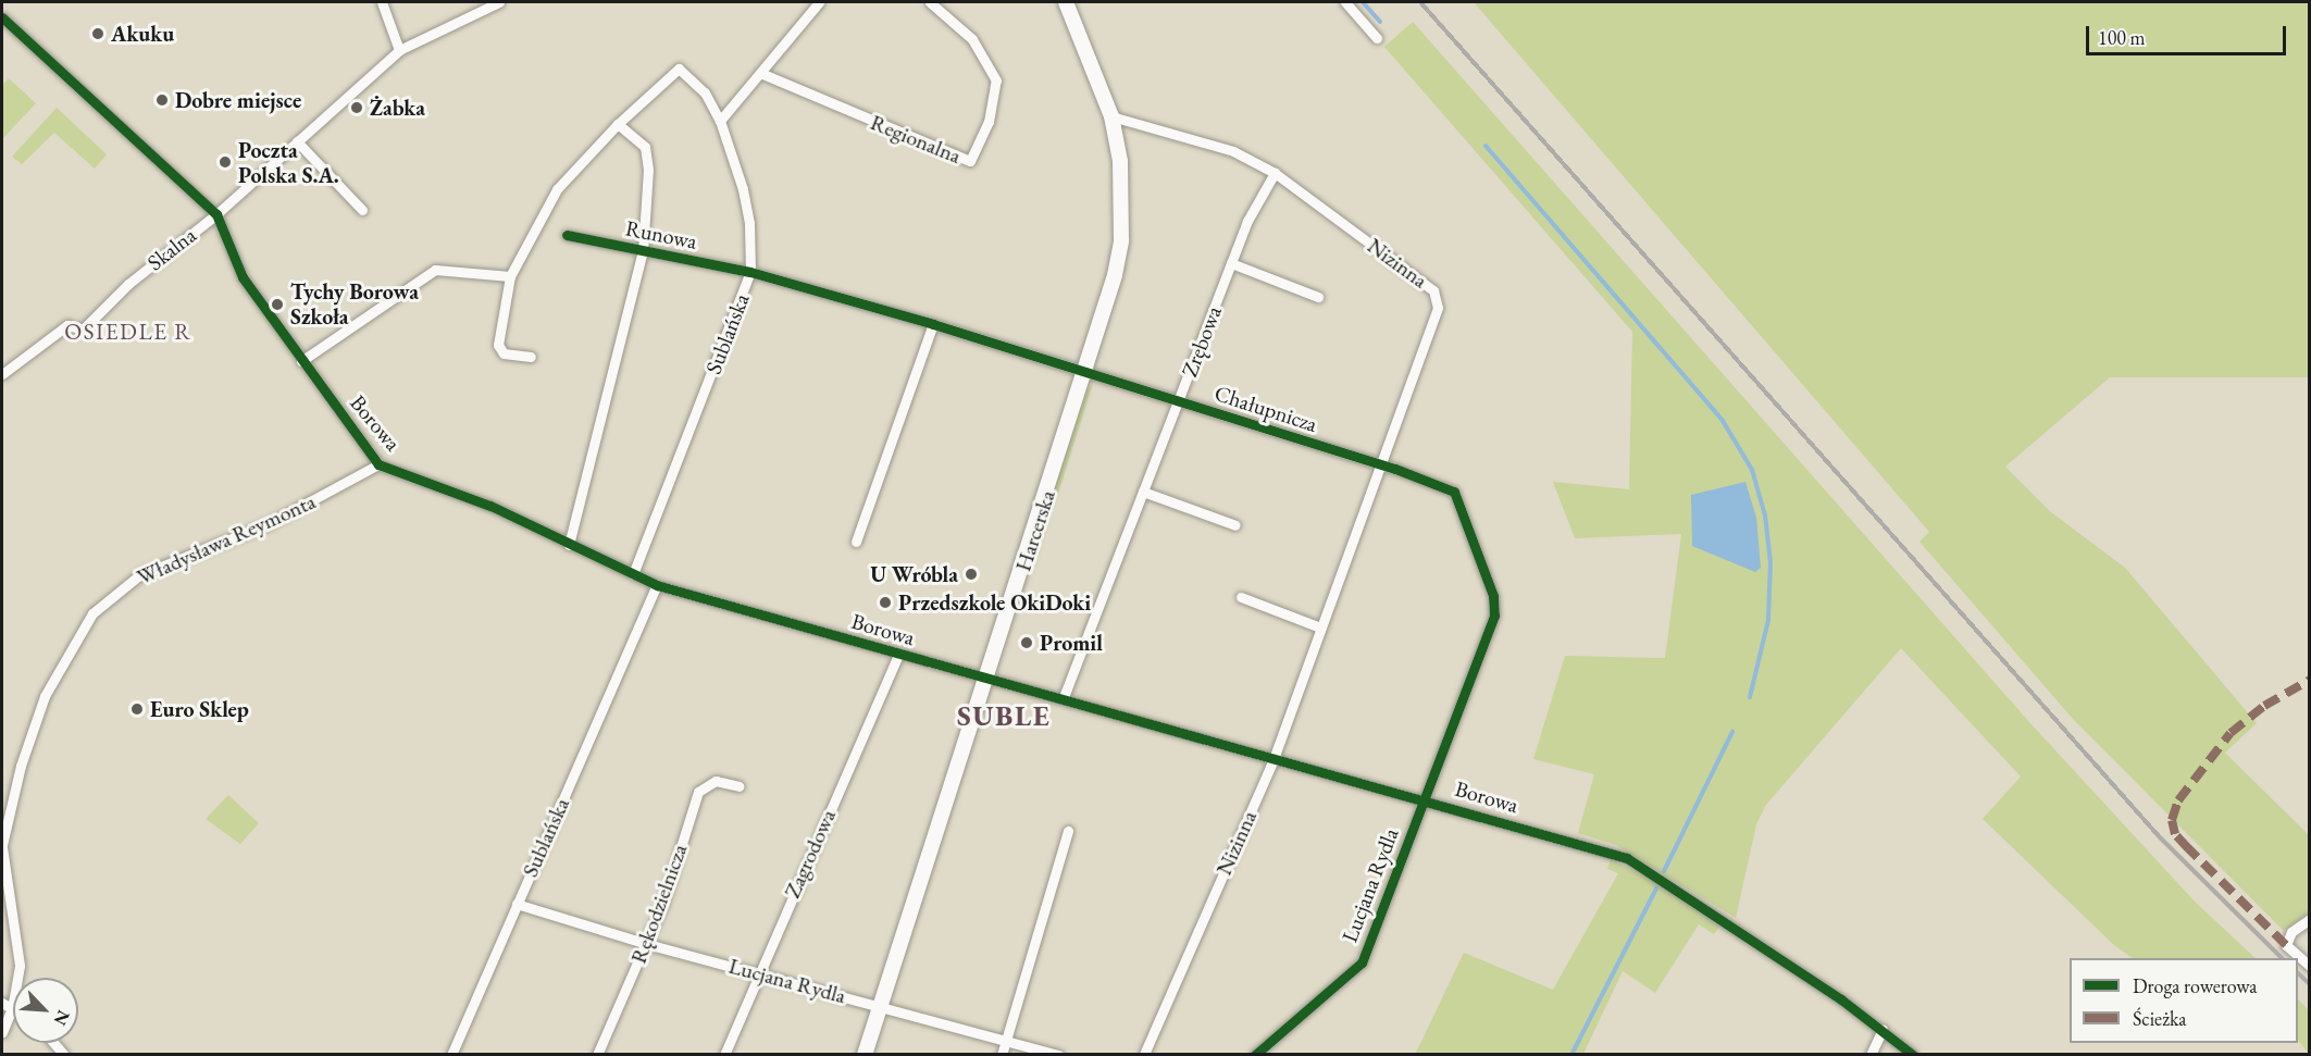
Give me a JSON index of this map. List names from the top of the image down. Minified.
{"streets":{"street":["Regionalna","Runowa","Skalna","Nizinna","Sublańska","Zrębowa","Chałupnicza","Borowa","Harcerska","Władysława Reymonta","Zagrodowa","Lucjana Rydla","Rękodzielnicza"]},"crossings":[["Runowa","Sublańska"],["Runowa","Chałupnicza"],["Runowa","Borowa"],["Skalna","Borowa"],["Nizinna","Zrębowa"],["Nizinna","Chałupnicza"],["Nizinna","Borowa"],["Nizinna","Harcerska"],["Sublańska","Chałupnicza"],["Sublańska","Borowa"],["Sublańska","Lucjana Rydla"],["Zrębowa","Chałupnicza"],["Zrębowa","Borowa"],["Chałupnicza","Borowa"],["Chałupnicza","Harcerska"],["Chałupnicza","Lucjana Rydla"],["Borowa","Harcerska"],["Borowa","Władysława Reymonta"],["Borowa","Zagrodowa"],["Borowa","Lucjana Rydla"],["Harcerska","Lucjana Rydla"],["Zagrodowa","Lucjana Rydla"],["Lucjana Rydla","Rękodzielnicza"]],"districts":["OSIEDLE R","SUBLE"],"places":["Akuku","Dobre miejsce","Żabka","Poczta Polska S.A.","Tychy Borowa Szkoła","U Wróbla","Przedszkole OkiDoki","Promil","Euro Sklep"],"legend":["Droga rowerowa","Ścieżka"],"scale_bar":"100 m","north":"bottom right"}
